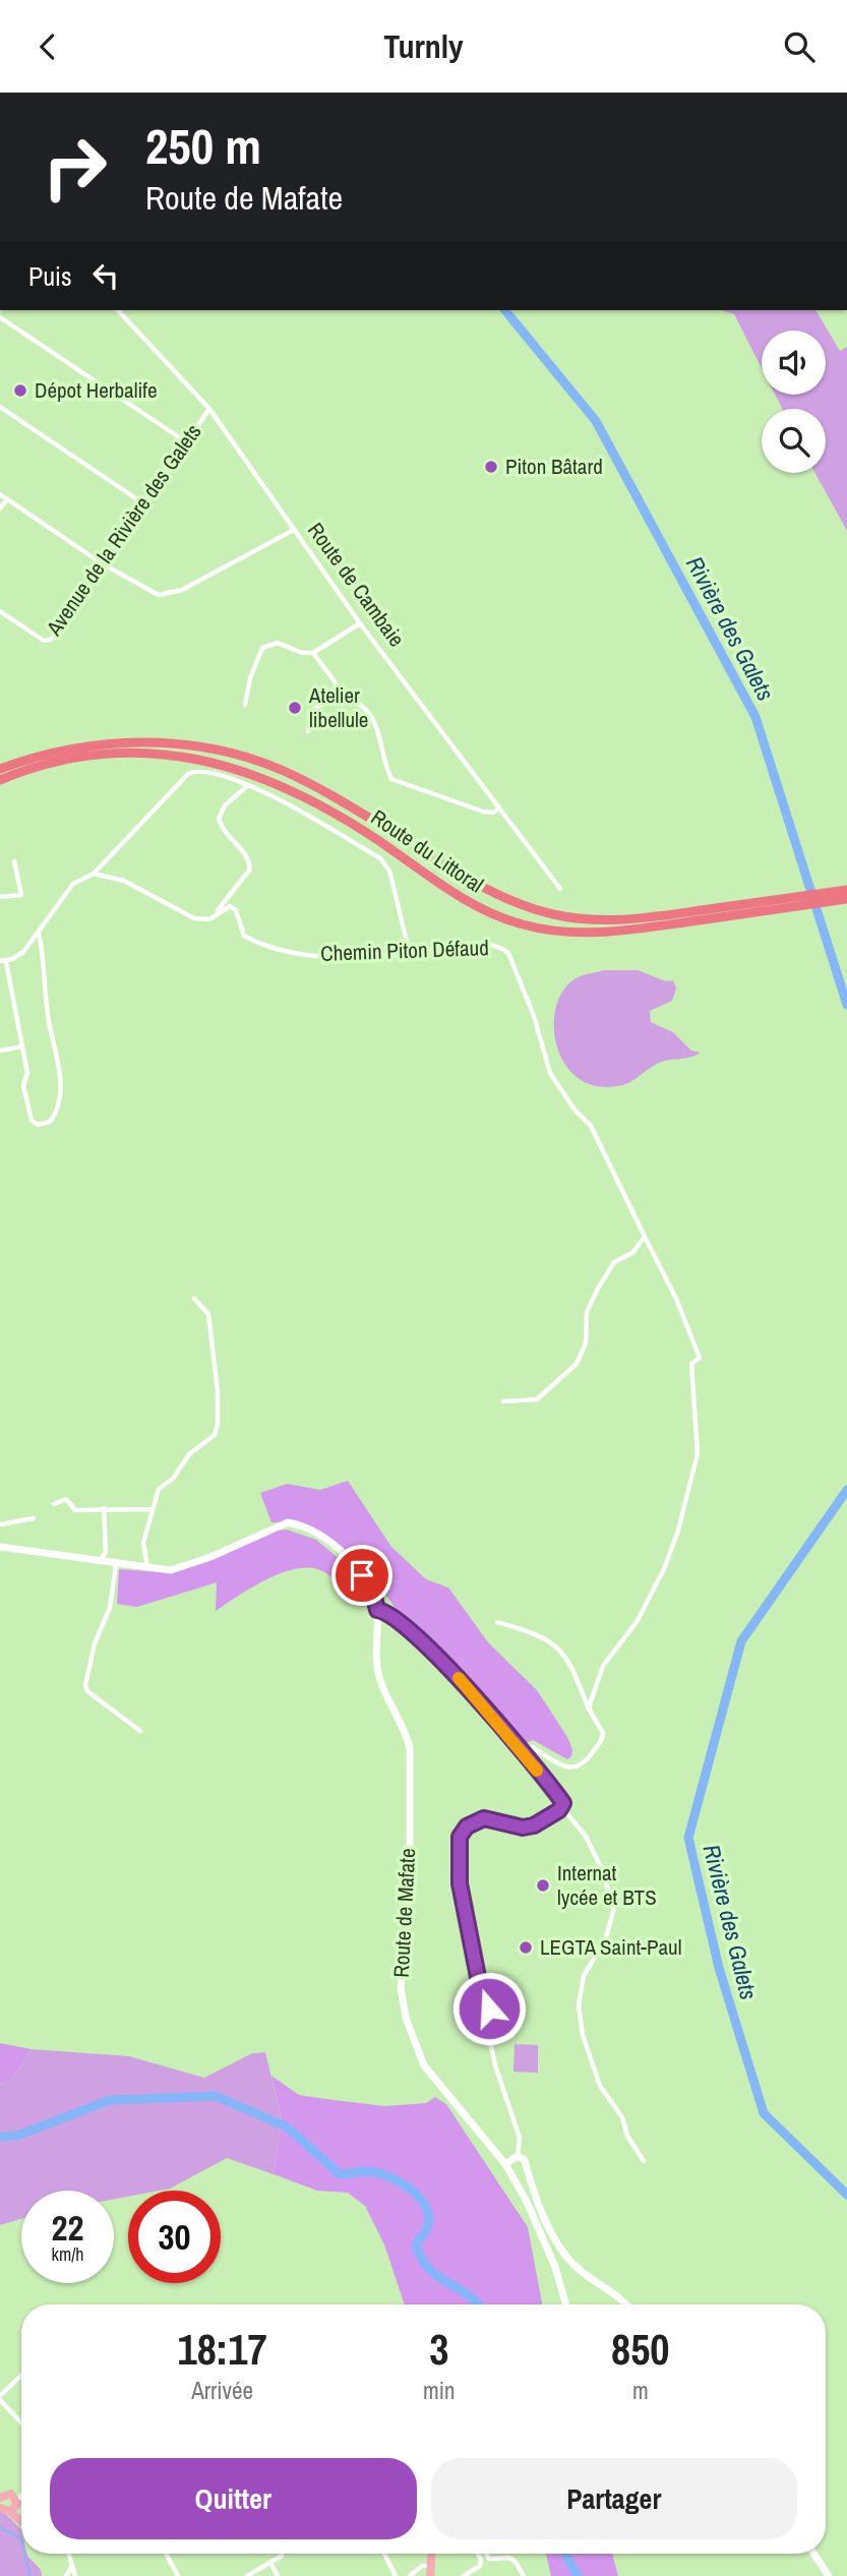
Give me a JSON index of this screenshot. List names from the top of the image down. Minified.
{"streets":{"highway":["Route du Littoral"],"main road":["Route de Mafate"],"street":["Avenue de la Rivière des Galets","Route de Cambaie","Chemin Piton Défaud"]},"crossings":[["Avenue de la Rivière des Galets","Route de Cambaie"]],"water":["Rivière des Galets"],"places":["Dépot Herbalife","Piton Bâtard","Atelier libellule","Internat lycée et BTS","LEGTA Saint-Paul"],"page":{"header":"Turnly","turn":["250 m","Route de Mafate"],"then":"Puis","speed":"22 km/h","limit":"30","eta":["18:17","Arrivée","3","min","850","m"],"buttons":["Quitter","Partager"]}}
